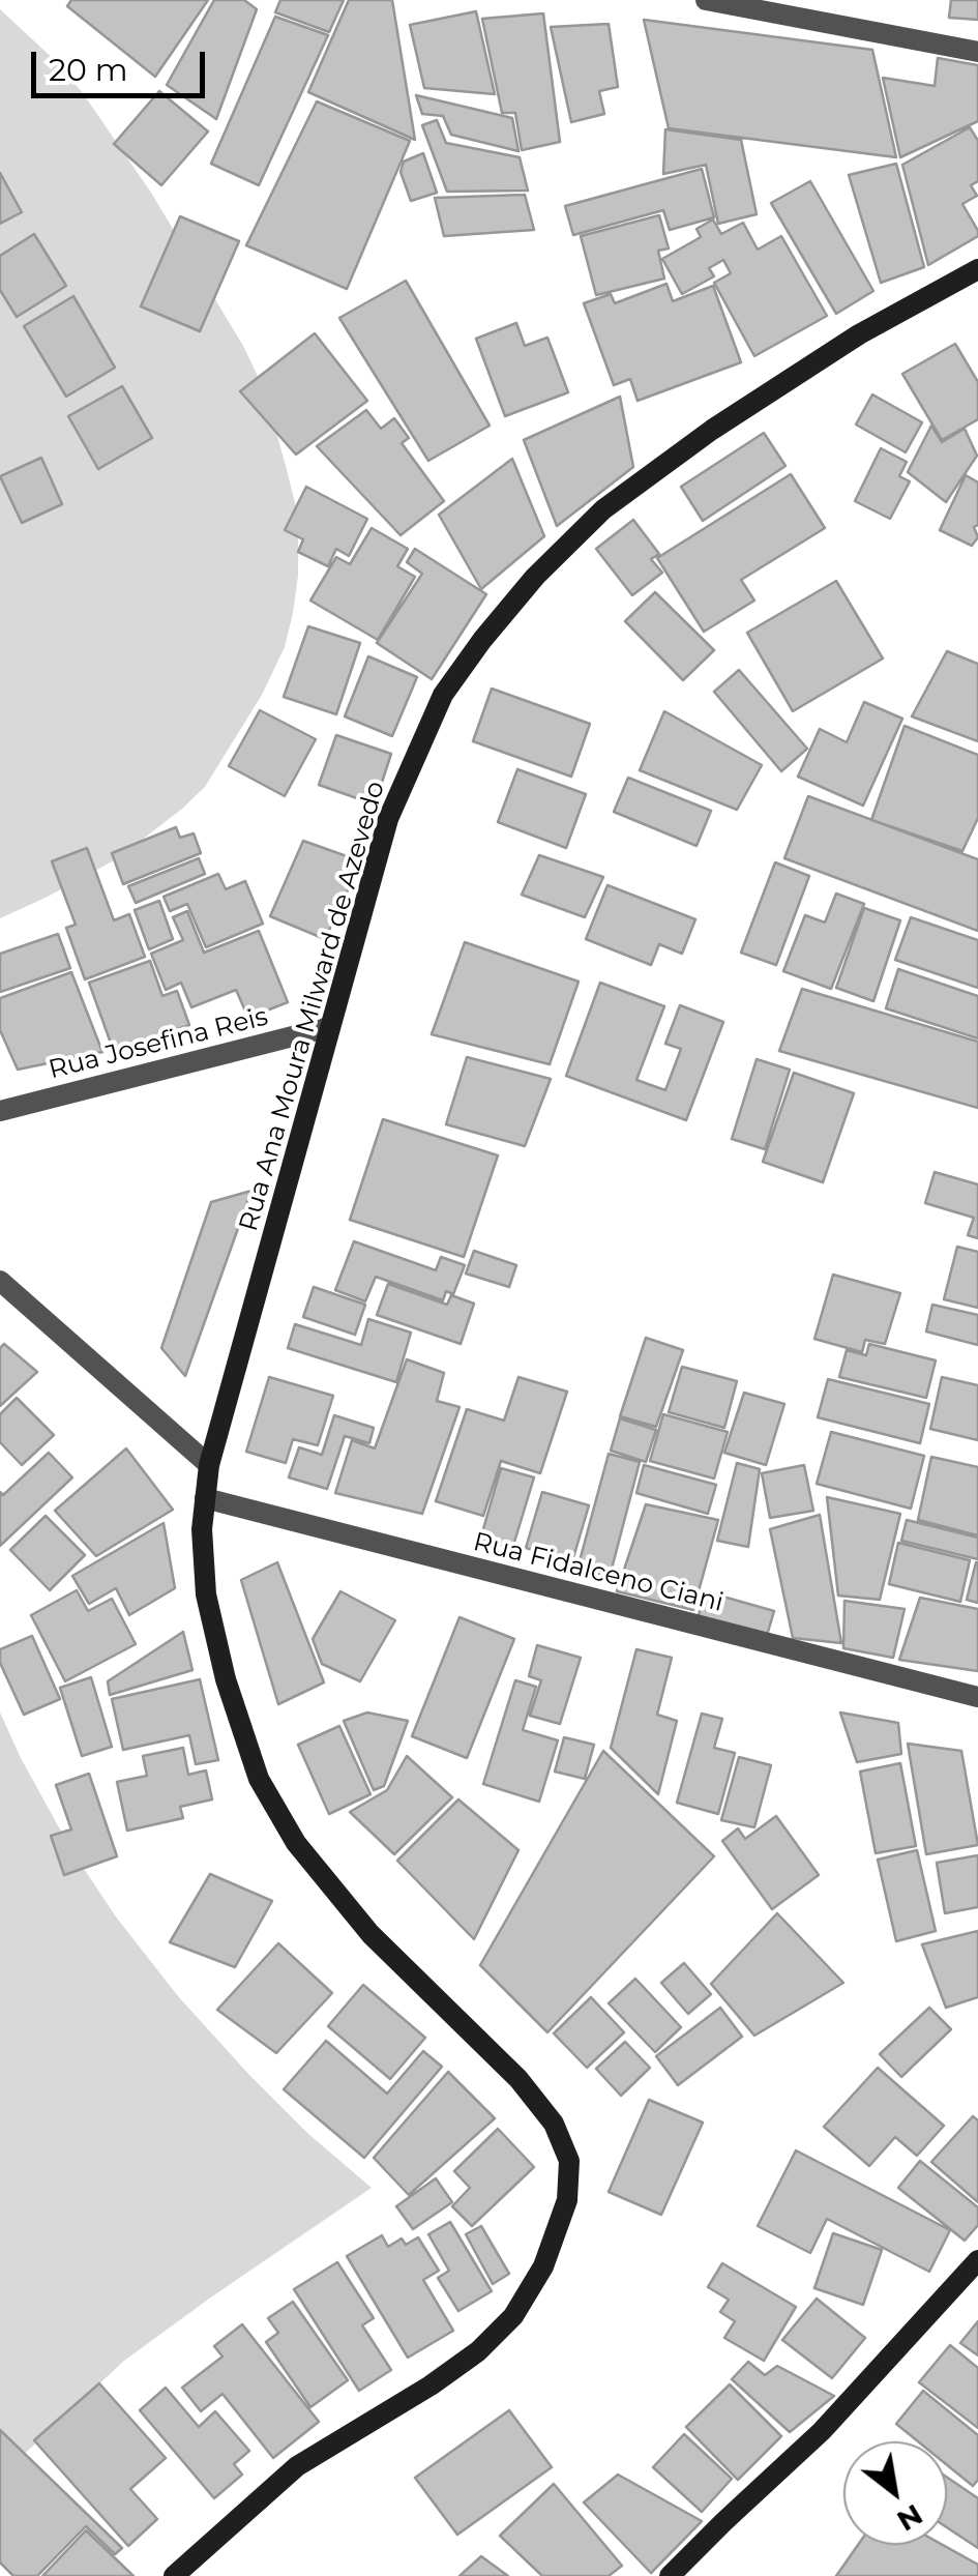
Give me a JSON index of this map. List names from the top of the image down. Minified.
{"streets":{"street":["Rua Ana Moura Milward de Azevedo","Rua Josefina Reis","Rua Fidalceno Ciani"]},"crossings":[["Rua Ana Moura Milward de Azevedo","Rua Josefina Reis"],["Rua Ana Moura Milward de Azevedo","Rua Fidalceno Ciani"]],"scale_bar":"20 m","north":"bottom right"}
